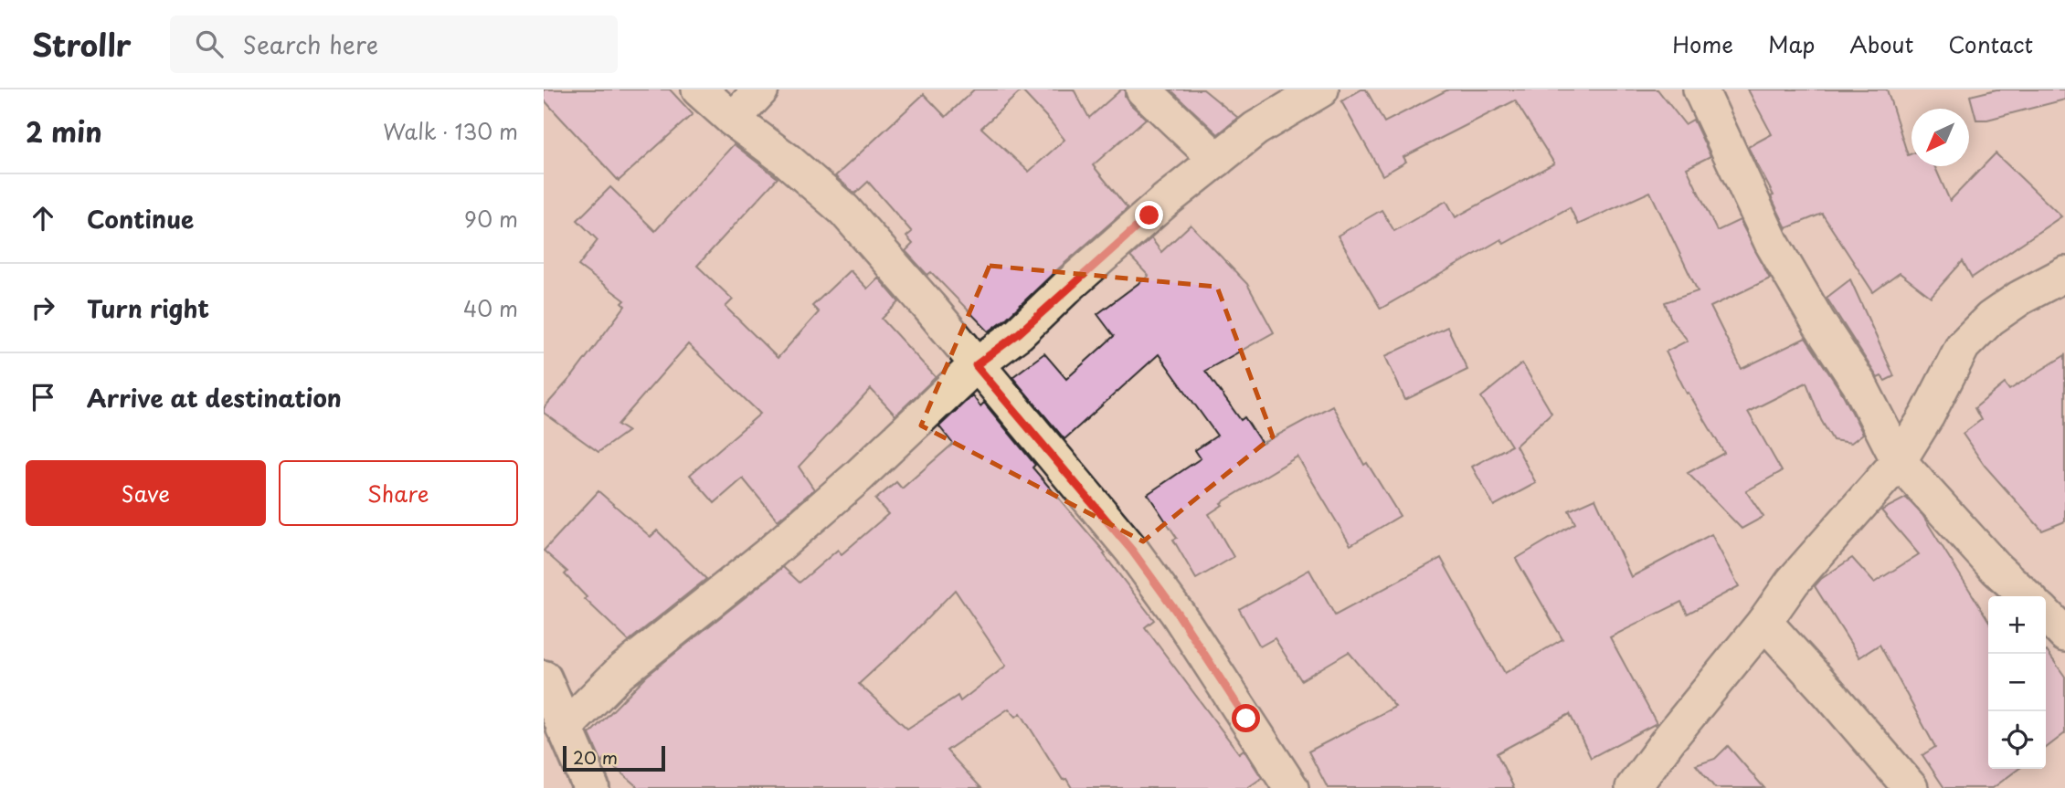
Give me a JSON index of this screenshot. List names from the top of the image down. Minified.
{"scale_bar":"20 m","north":"bottom left","page":{"header":"Strollr","search":"Search here","nav":["Home","Map","About","Contact"],"heading":["2 min","Walk · 130 m"],"list":[["Continue","90 m"],["Turn right","40 m"],"Arrive at destination"],"buttons":["Save","Share"],"map_buttons":["+","−"],"scale":"20 m"}}
